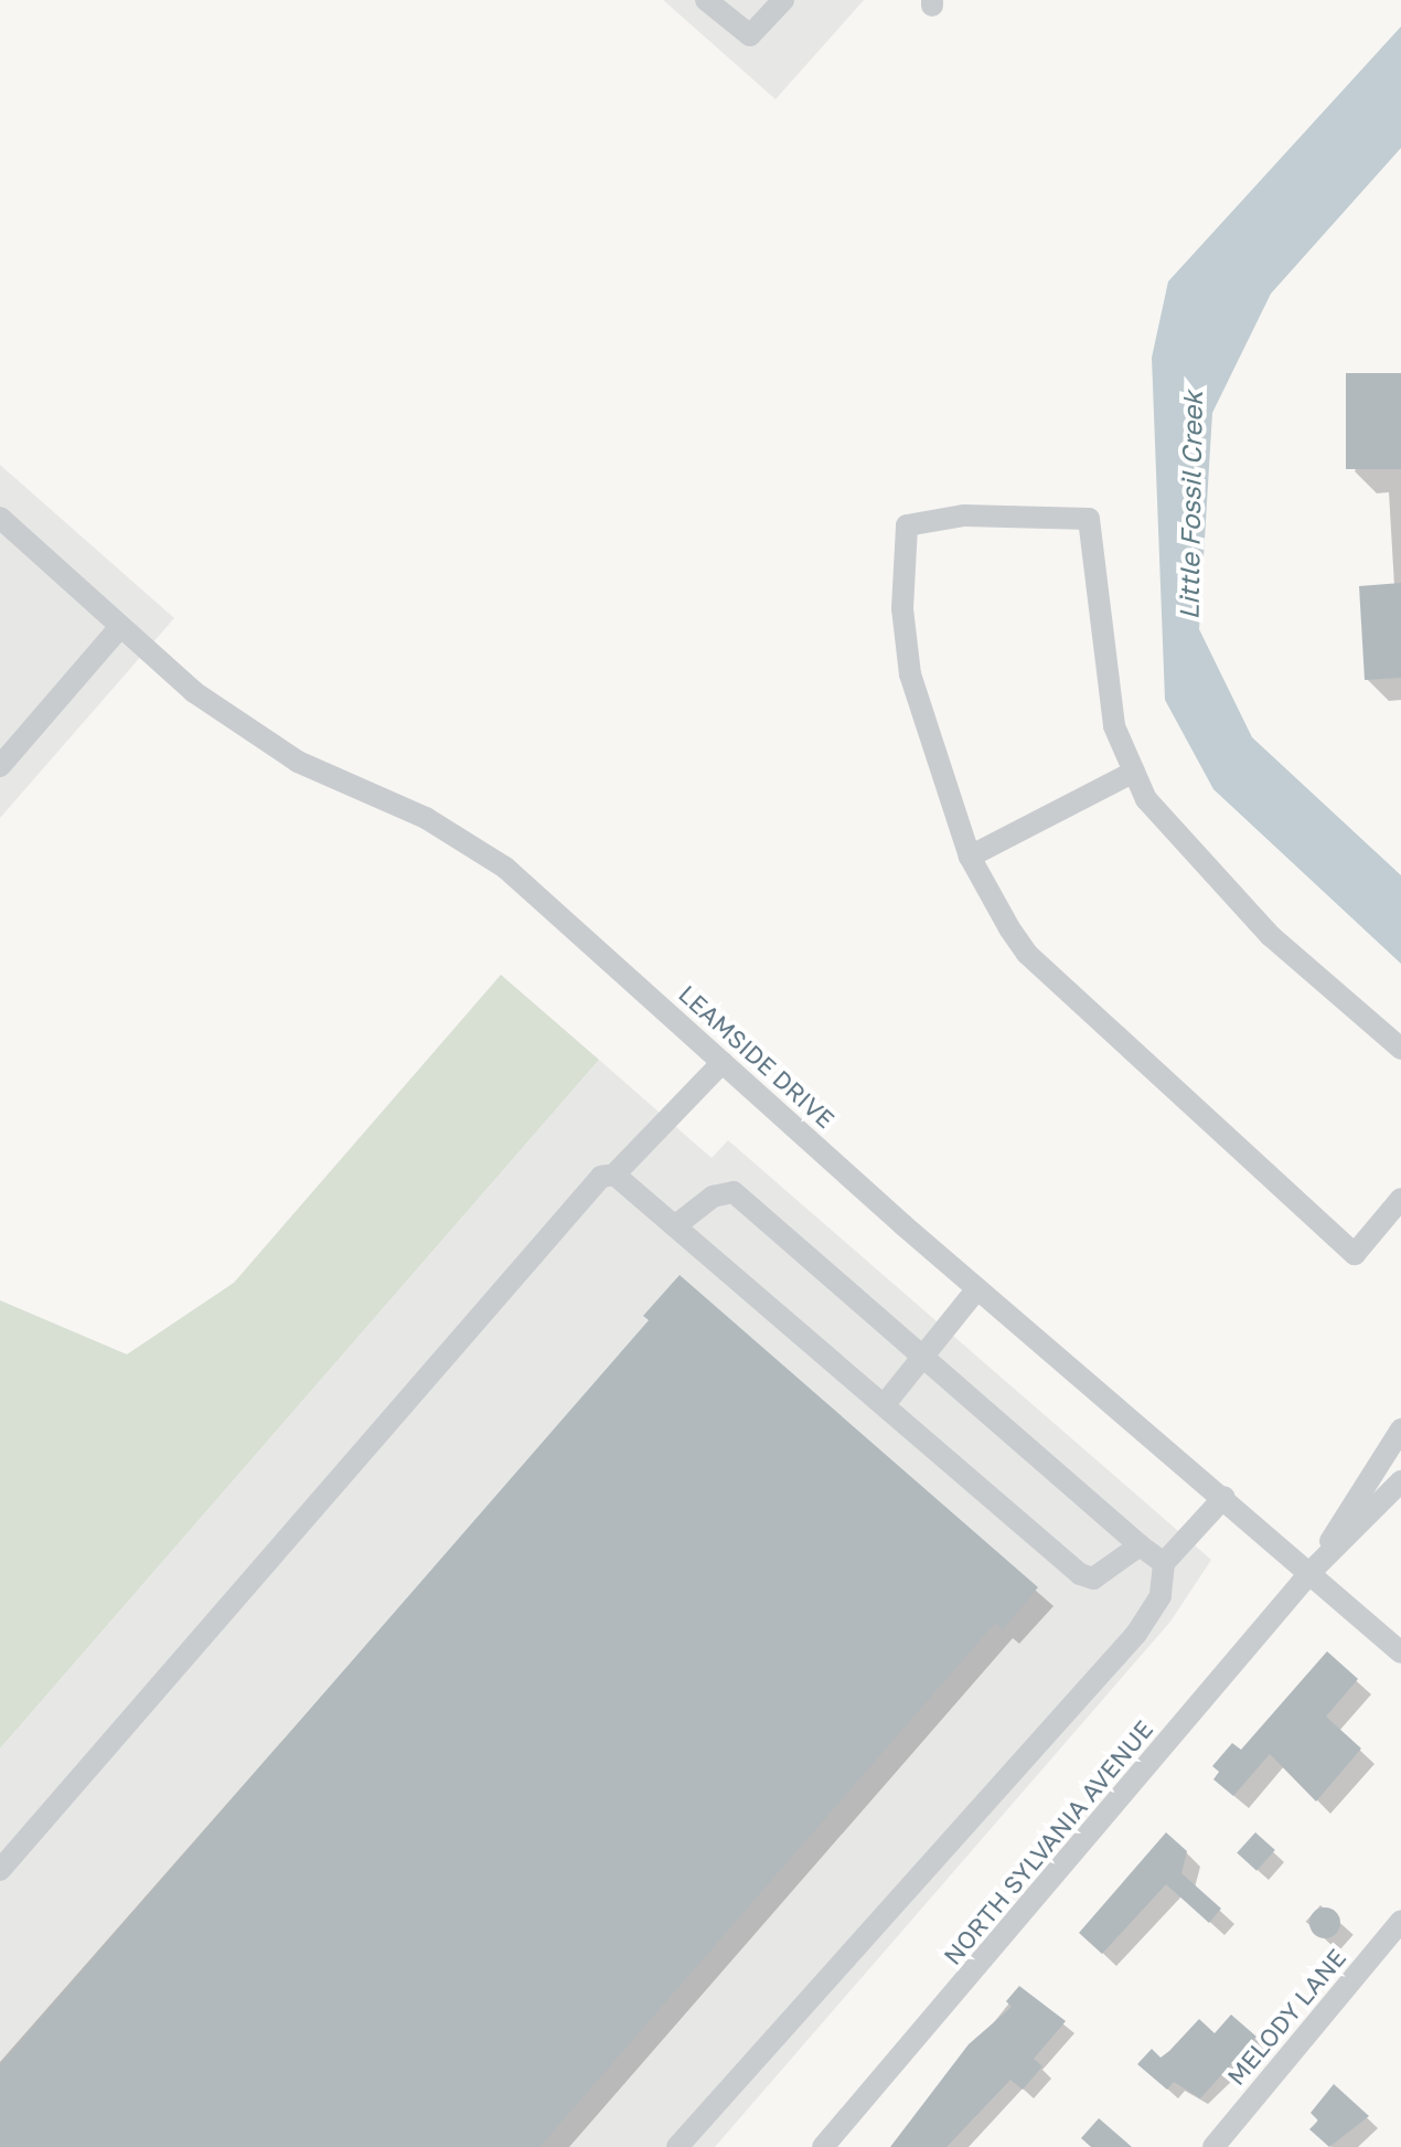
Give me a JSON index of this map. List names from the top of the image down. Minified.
{"streets":{"street":["LEAMSIDE DRIVE","NORTH SYLVANIA AVENUE","MELODY LANE"]},"crossings":[["LEAMSIDE DRIVE","NORTH SYLVANIA AVENUE"]],"water":["Little Fossil Creek"]}
